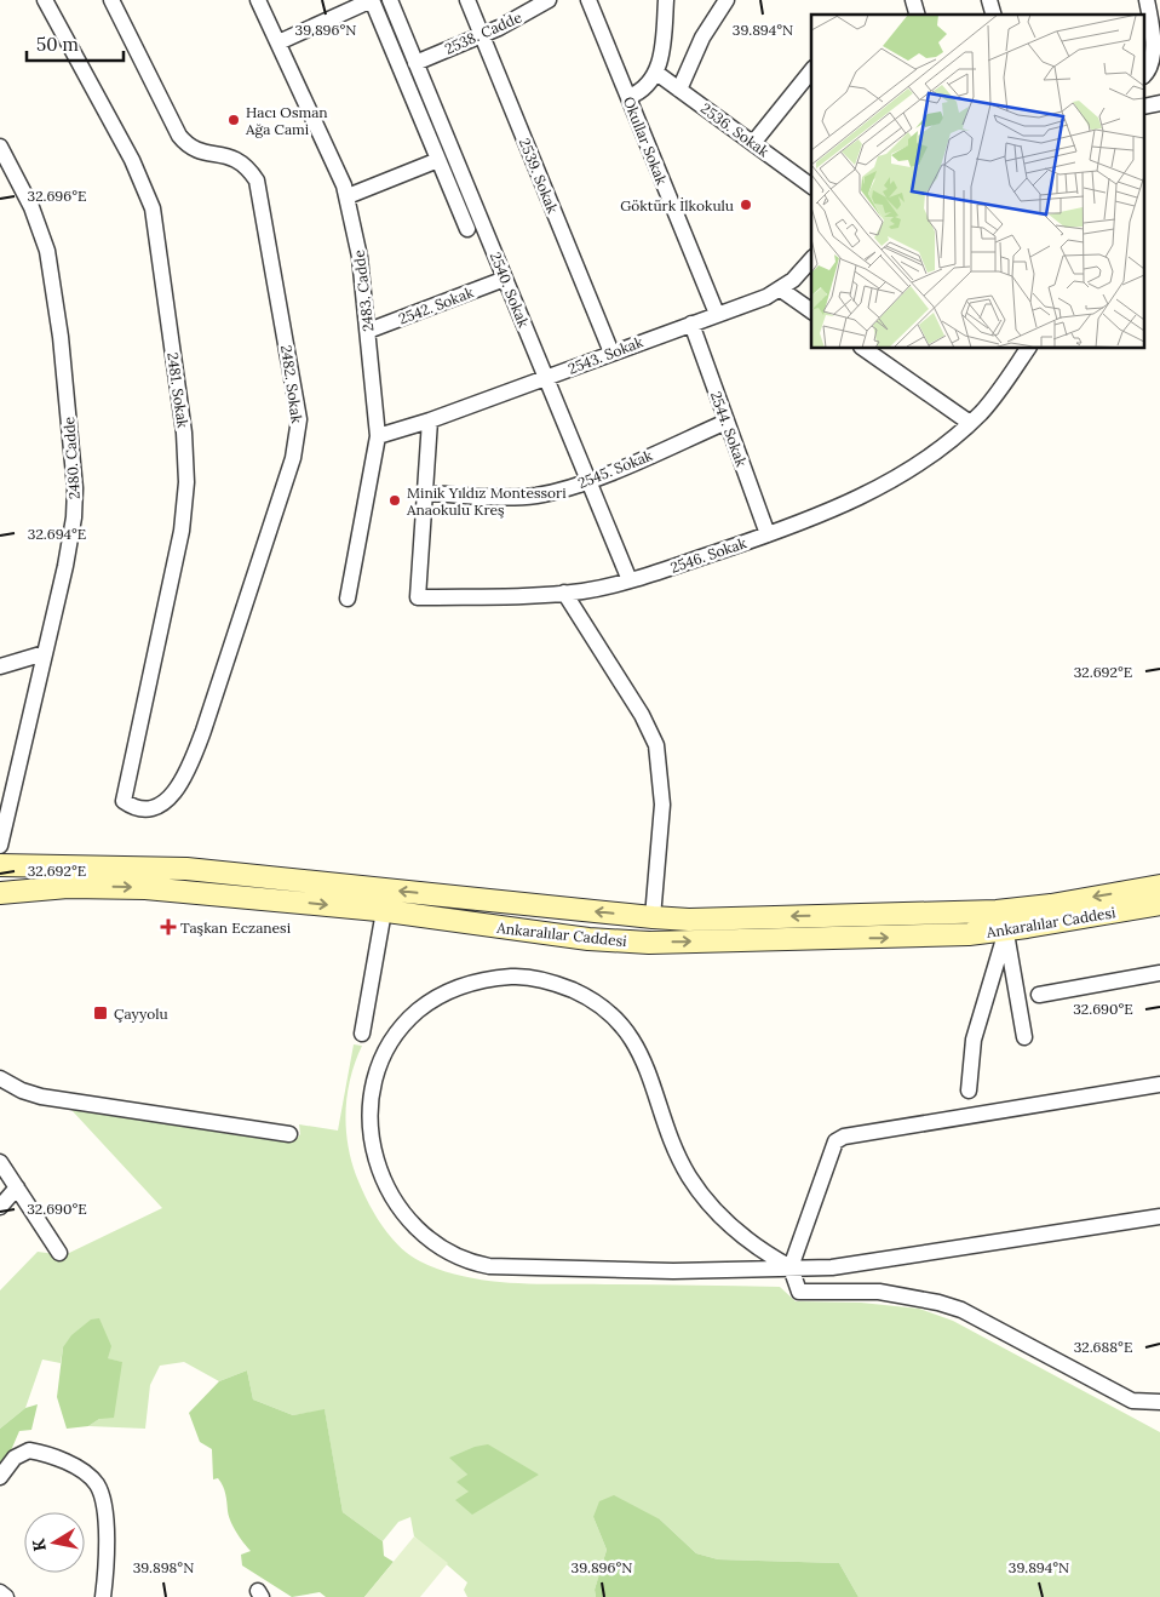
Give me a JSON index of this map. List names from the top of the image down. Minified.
{"streets":{"main road":["Ankaralılar Caddesi"],"street":["2538. Cadde","2536. Sokak","Okullar Sokak","2539. Sokak","2540. Sokak","2483. Cadde","2542. Sokak","2543. Sokak","2482. Sokak","2481. Sokak","2544. Sokak","2480. Cadde","2545. Sokak","2546. Sokak"]},"crossings":[["2538. Cadde","2539. Sokak"],["2538. Cadde","2540. Sokak"],["Okullar Sokak","2543. Sokak"],["2539. Sokak","2543. Sokak"],["2540. Sokak","2542. Sokak"],["2540. Sokak","2543. Sokak"],["2540. Sokak","2545. Sokak"],["2540. Sokak","2546. Sokak"],["2483. Cadde","2542. Sokak"],["2483. Cadde","2543. Sokak"],["2543. Sokak","2544. Sokak"],["2482. Sokak","2481. Sokak"],["2544. Sokak","2545. Sokak"],["2544. Sokak","2546. Sokak"],["2545. Sokak","2546. Sokak"]],"places":{"other":["Hacı Osman Ağa Cami","Göktürk İlkokulu","Minik Yıldız Montessori Anaokulu Kreş"],"health":["Taşkan Eczanesi"],"transit":["Çayyolu"]},"scale_bar":"50 m","north":"left","coordinates":["39.896°N","39.894°N","32.696°E","32.694°E","32.692°E","32.690°E","32.688°E","39.898°N"]}
